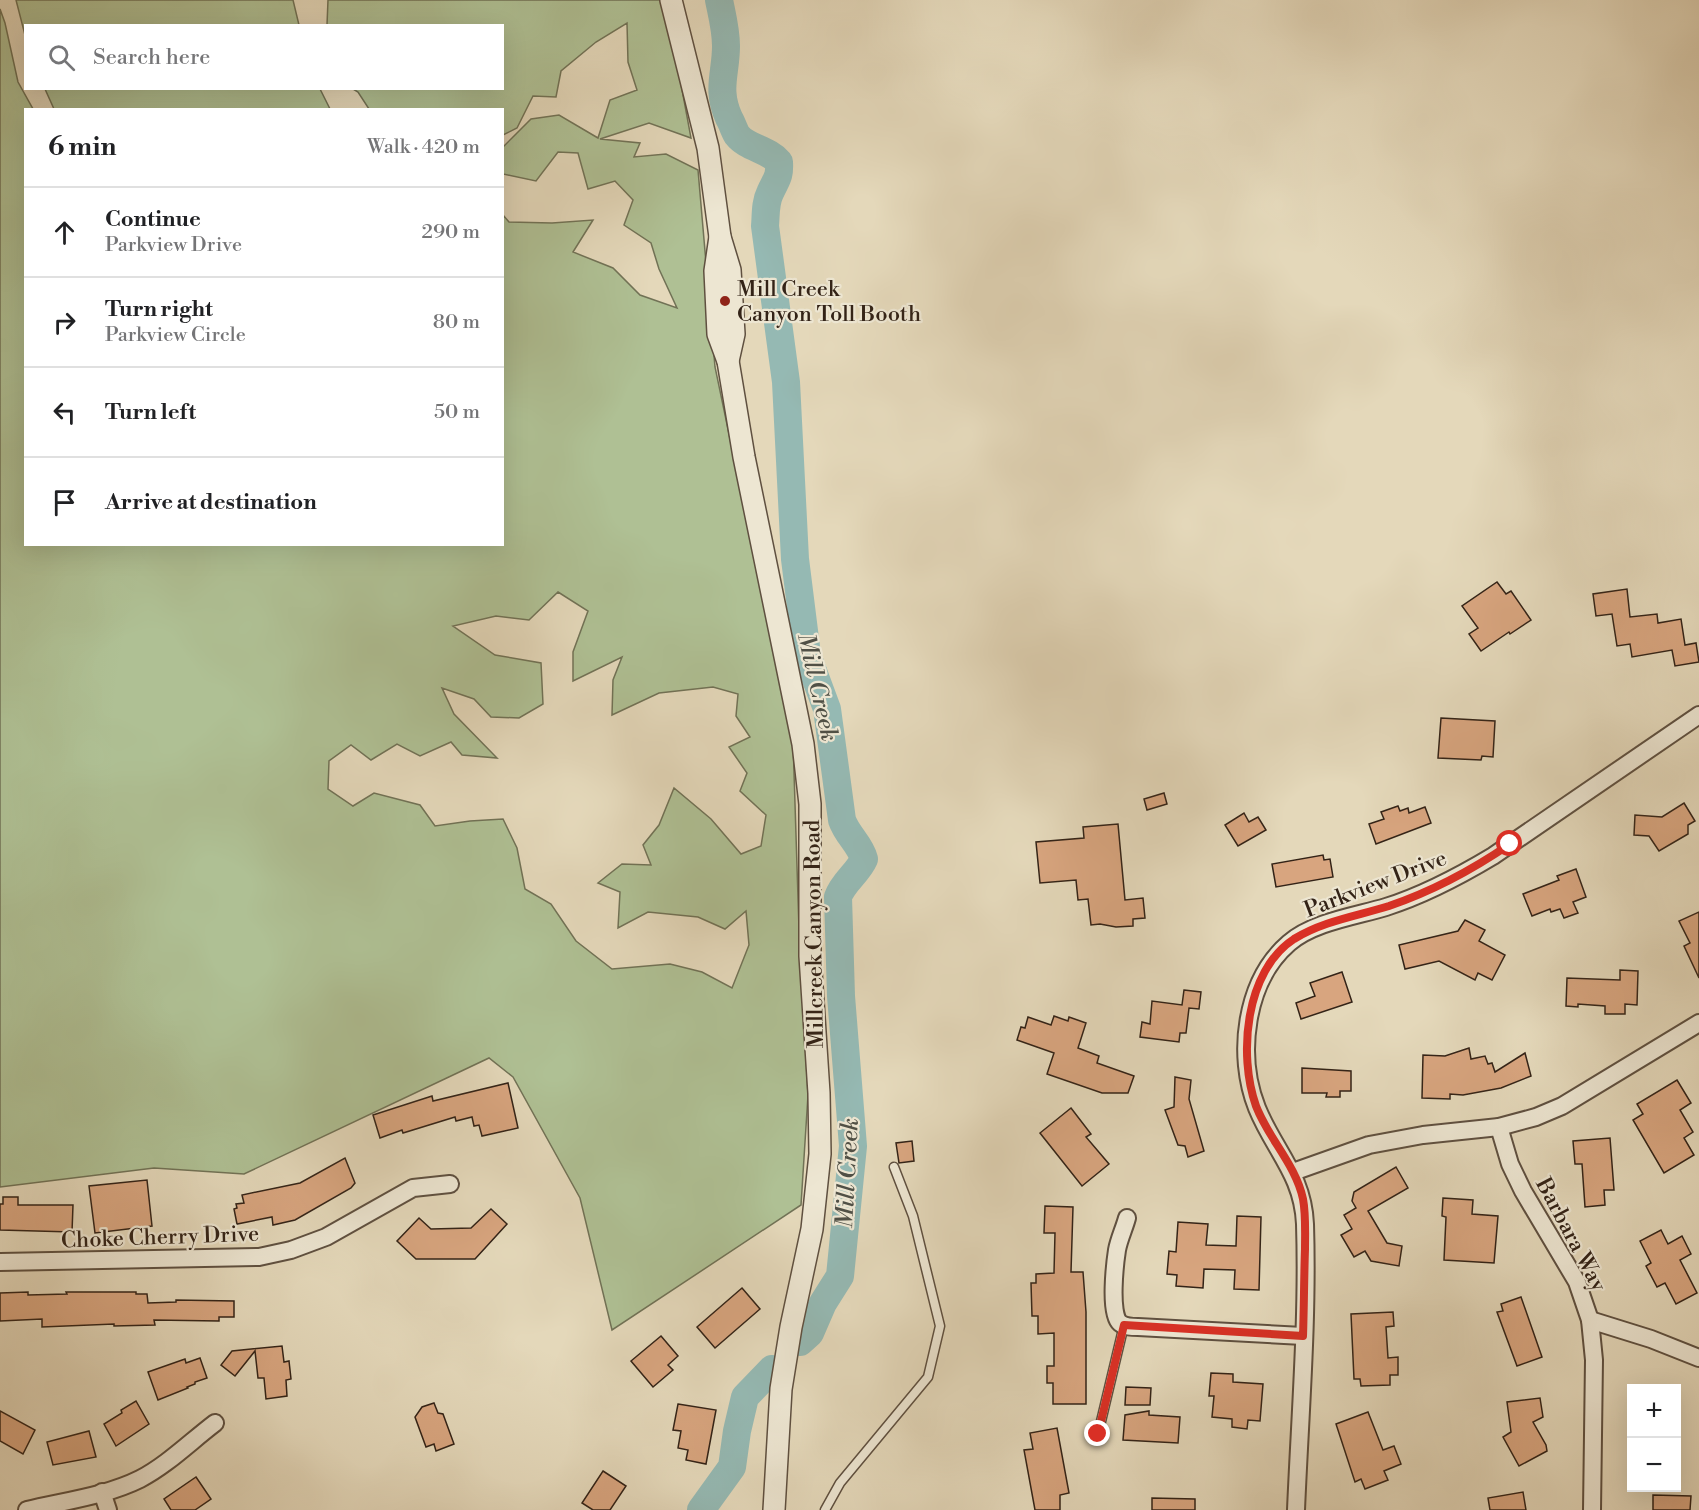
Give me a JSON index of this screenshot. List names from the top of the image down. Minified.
{"streets":{"street":["Parkview Drive","Millcreek Canyon Road","Barbara Way","Choke Cherry Drive"]},"water":["Mill Creek"],"places":["Mill Creek Canyon Toll Booth"],"page":{"search":"Search here","heading":["6 min","Walk · 420 m"],"list":[["Continue","Parkview Drive","290 m"],["Turn right","Parkview Circle","80 m"],["Turn left","50 m"],"Arrive at destination"],"map_buttons":["+","−"]}}
